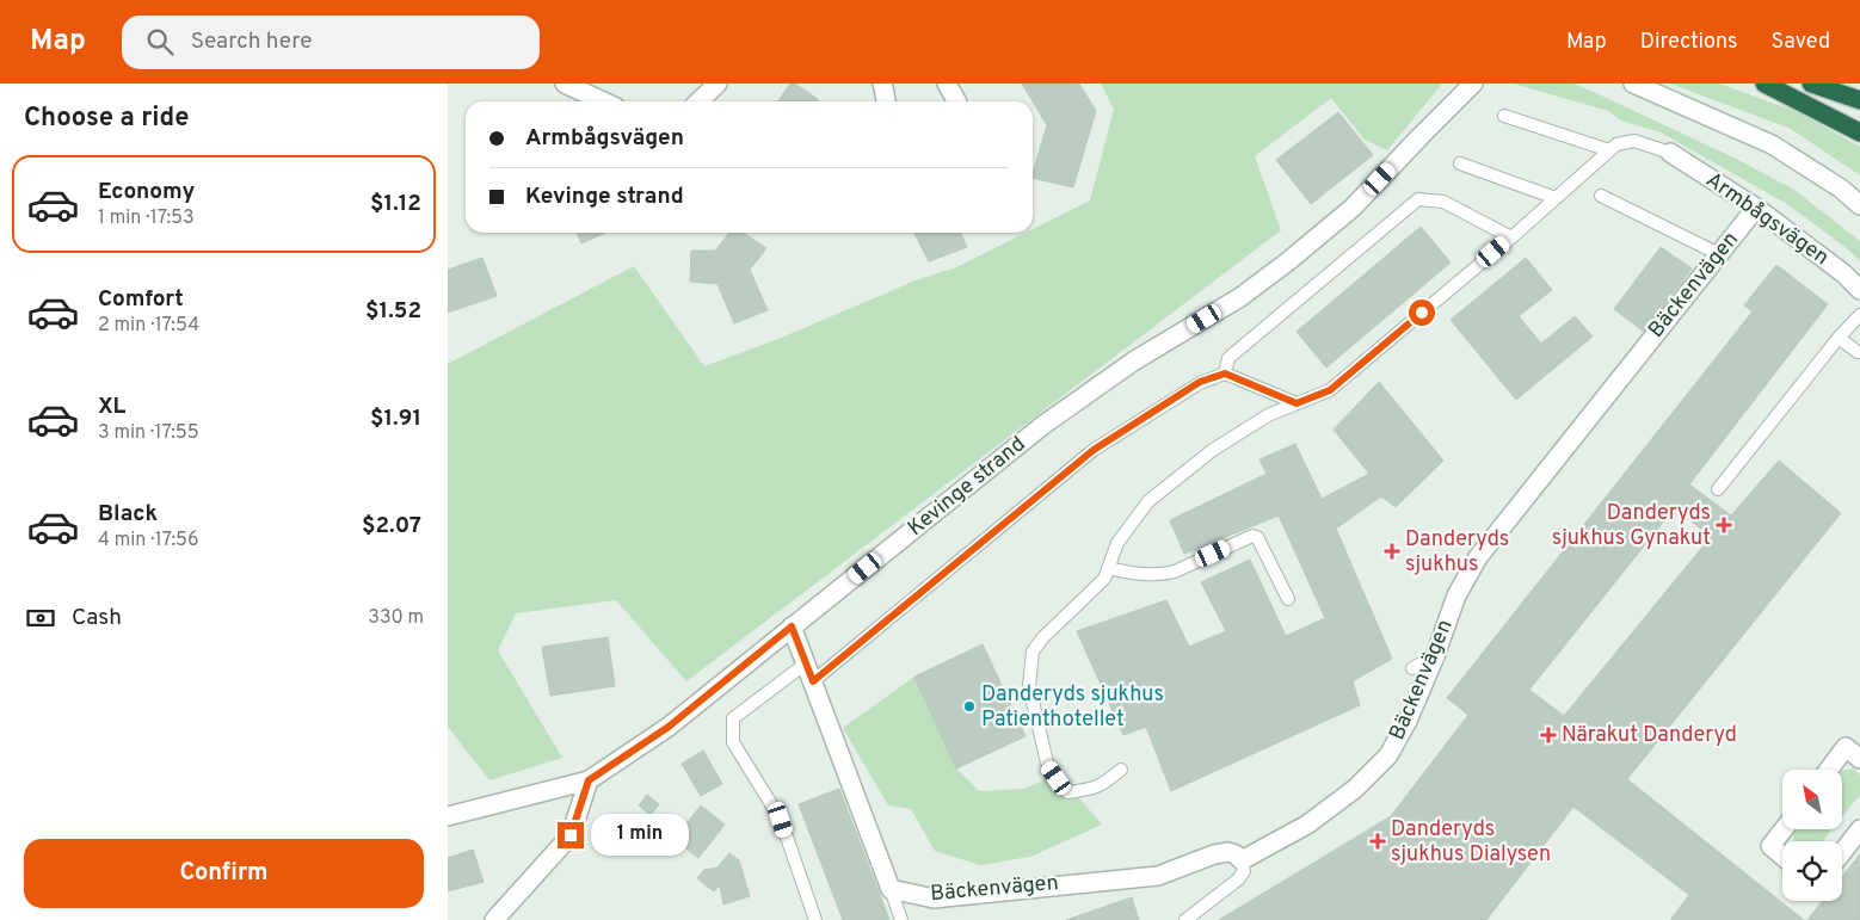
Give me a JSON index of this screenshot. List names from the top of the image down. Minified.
{"streets":{"street":["Armbågsvägen","Bäckenvägen","Kevinge strand"]},"crossings":[["Armbågsvägen","Bäckenvägen"]],"places":{"health":["Danderyds sjukhus Gynakut","Danderyds sjukhus","Närakut Danderyd","Danderyds sjukhus Dialysen"],"other":["Danderyds sjukhus Patienthotellet"]},"north":"top left","page":{"header":"Map","search":"Search here","nav":["Map","Directions","Saved"],"heading":"Choose a ride","banner":["Armbågsvägen","Kevinge strand"],"list":[{"name":"Economy","note":"1 min · 17:53","value":"$1.12"},{"name":"Comfort","note":"2 min · 17:54","value":"$1.52"},{"name":"XL","note":"3 min · 17:55","value":"$1.91"},{"name":"Black","note":"4 min · 17:56","value":"$2.07"}],"pay":["Cash","330 m"],"bubble":"1 min","buttons":"Confirm"}}
